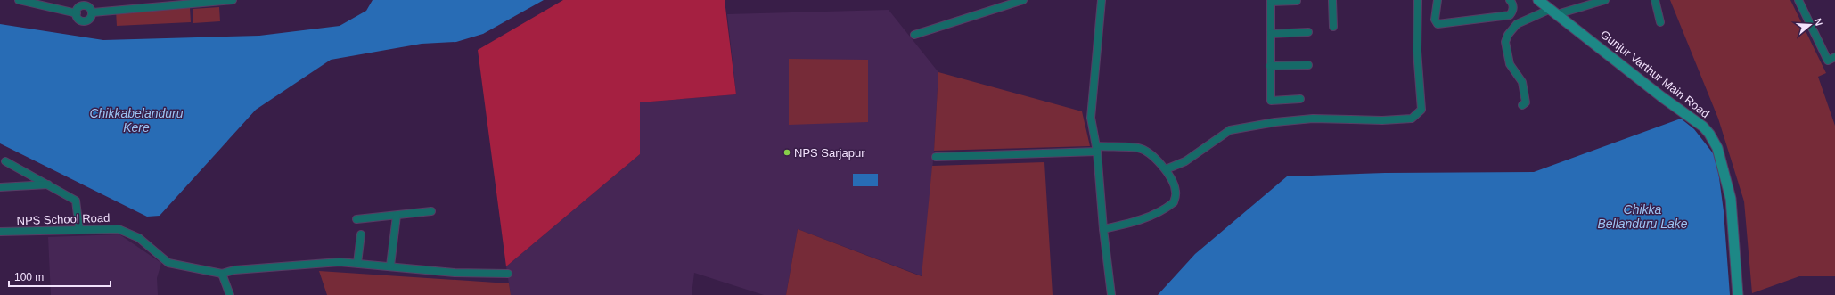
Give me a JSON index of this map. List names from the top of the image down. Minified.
{"streets":{"main road":["Gunjur Varthur Main Road"],"street":["NPS School Road"]},"water":["Chikkabelanduru Kere","Chikka Bellanduru Lake"],"places":["NPS Sarjapur"],"scale_bar":"100 m","north":"right"}
